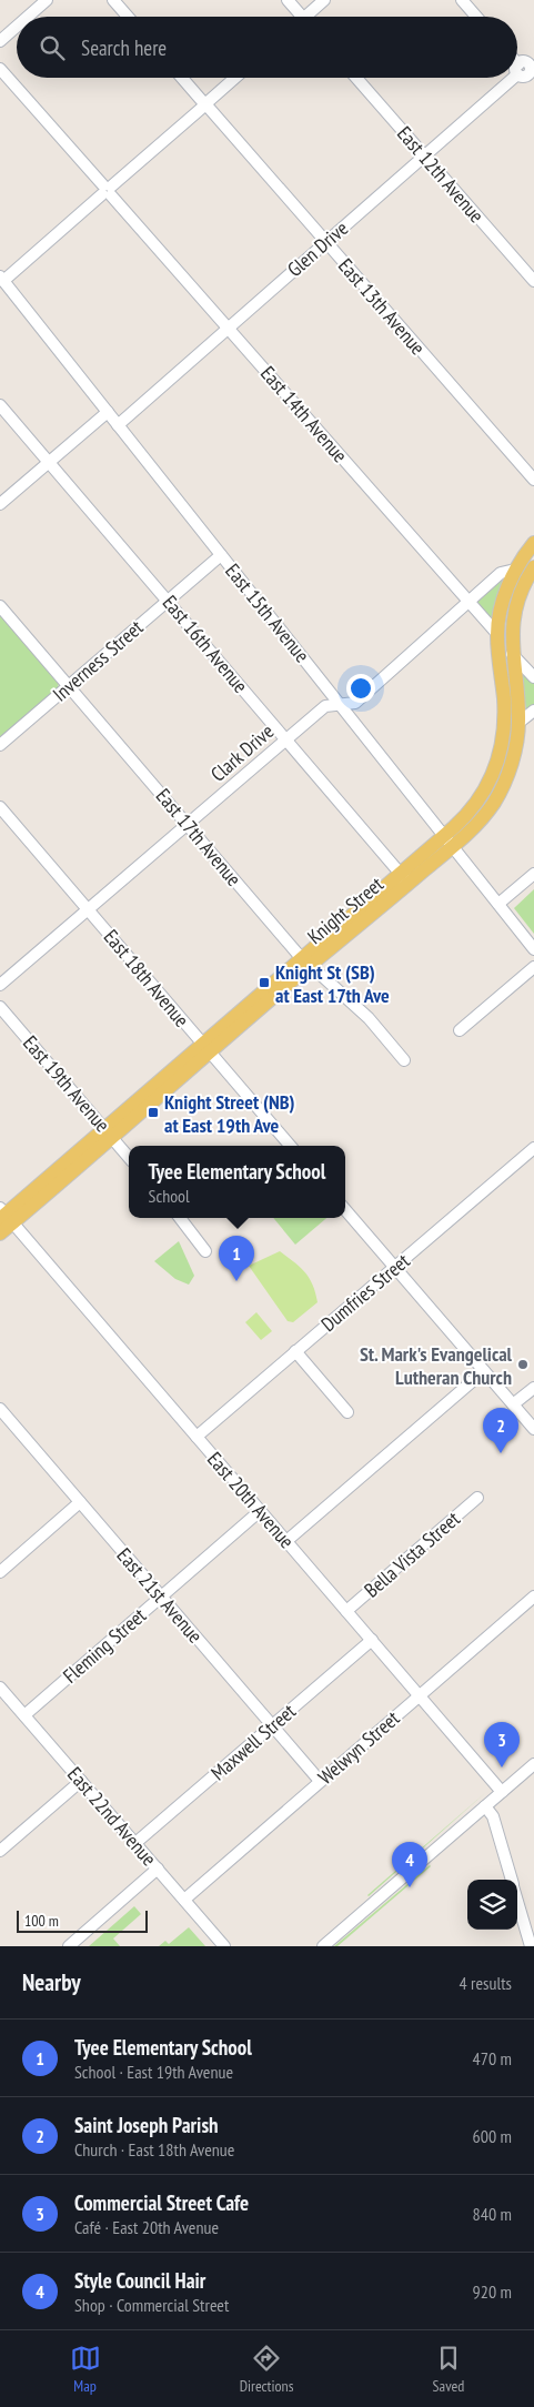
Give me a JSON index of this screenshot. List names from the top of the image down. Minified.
{"streets":{"main road":["Clark Drive","Knight Street"],"street":["East 12th Avenue","Glen Drive","East 13th Avenue","East 14th Avenue","East 15th Avenue","East 16th Avenue","Inverness Street","East 17th Avenue","East 18th Avenue","East 19th Avenue","Dumfries Street","East 20th Avenue","Bella Vista Street","East 21st Avenue","Fleming Street","Maxwell Street","Welwyn Street","East 22nd Avenue"]},"crossings":[["East 12th Avenue","Glen Drive"],["Glen Drive","East 13th Avenue"],["Glen Drive","East 14th Avenue"],["Glen Drive","East 15th Avenue"],["East 14th Avenue","Clark Drive"],["East 14th Avenue","Knight Street"],["East 15th Avenue","Inverness Street"],["East 15th Avenue","Clark Drive"],["East 15th Avenue","Knight Street"],["East 16th Avenue","Inverness Street"],["East 16th Avenue","Clark Drive"],["East 16th Avenue","Knight Street"],["Inverness Street","East 17th Avenue"],["Clark Drive","East 17th Avenue"],["Clark Drive","Knight Street"],["Clark Drive","East 18th Avenue"],["East 17th Avenue","Knight Street"],["Knight Street","East 18th Avenue"],["Knight Street","East 19th Avenue"],["Knight Street","East 20th Avenue"],["Dumfries Street","East 20th Avenue"],["East 20th Avenue","Bella Vista Street"],["East 20th Avenue","Fleming Street"],["East 20th Avenue","Maxwell Street"],["East 20th Avenue","Welwyn Street"],["East 21st Avenue","Fleming Street"],["East 21st Avenue","Maxwell Street"],["East 21st Avenue","Welwyn Street"],["Fleming Street","East 22nd Avenue"],["Maxwell Street","East 22nd Avenue"],["Welwyn Street","East 22nd Avenue"]],"places":{"transit":["Knight St (SB) at East 17th Ave","Knight Street (NB) at East 19th Ave"],"other":["St. Mark's Evangelical Lutheran Church"]},"scale_bar":"100 m","page":{"search":"Search here","popup":["Tyee Elementary School","School"],"pins":["1","2","3","4"],"scale":"100 m","heading":["Nearby","4 results"],"list":[{"mark":"1","name":"Tyee Elementary School","note":"School · East 19th Avenue","value":"470 m"},{"mark":"2","name":"Saint Joseph Parish","note":"Church · East 18th Avenue","value":"600 m"},{"mark":"3","name":"Commercial Street Cafe","note":"Café · East 20th Avenue","value":"840 m"},{"mark":"4","name":"Style Council Hair","note":"Shop · Commercial Street","value":"920 m"}],"nav":["Map","Directions","Saved"]}}
